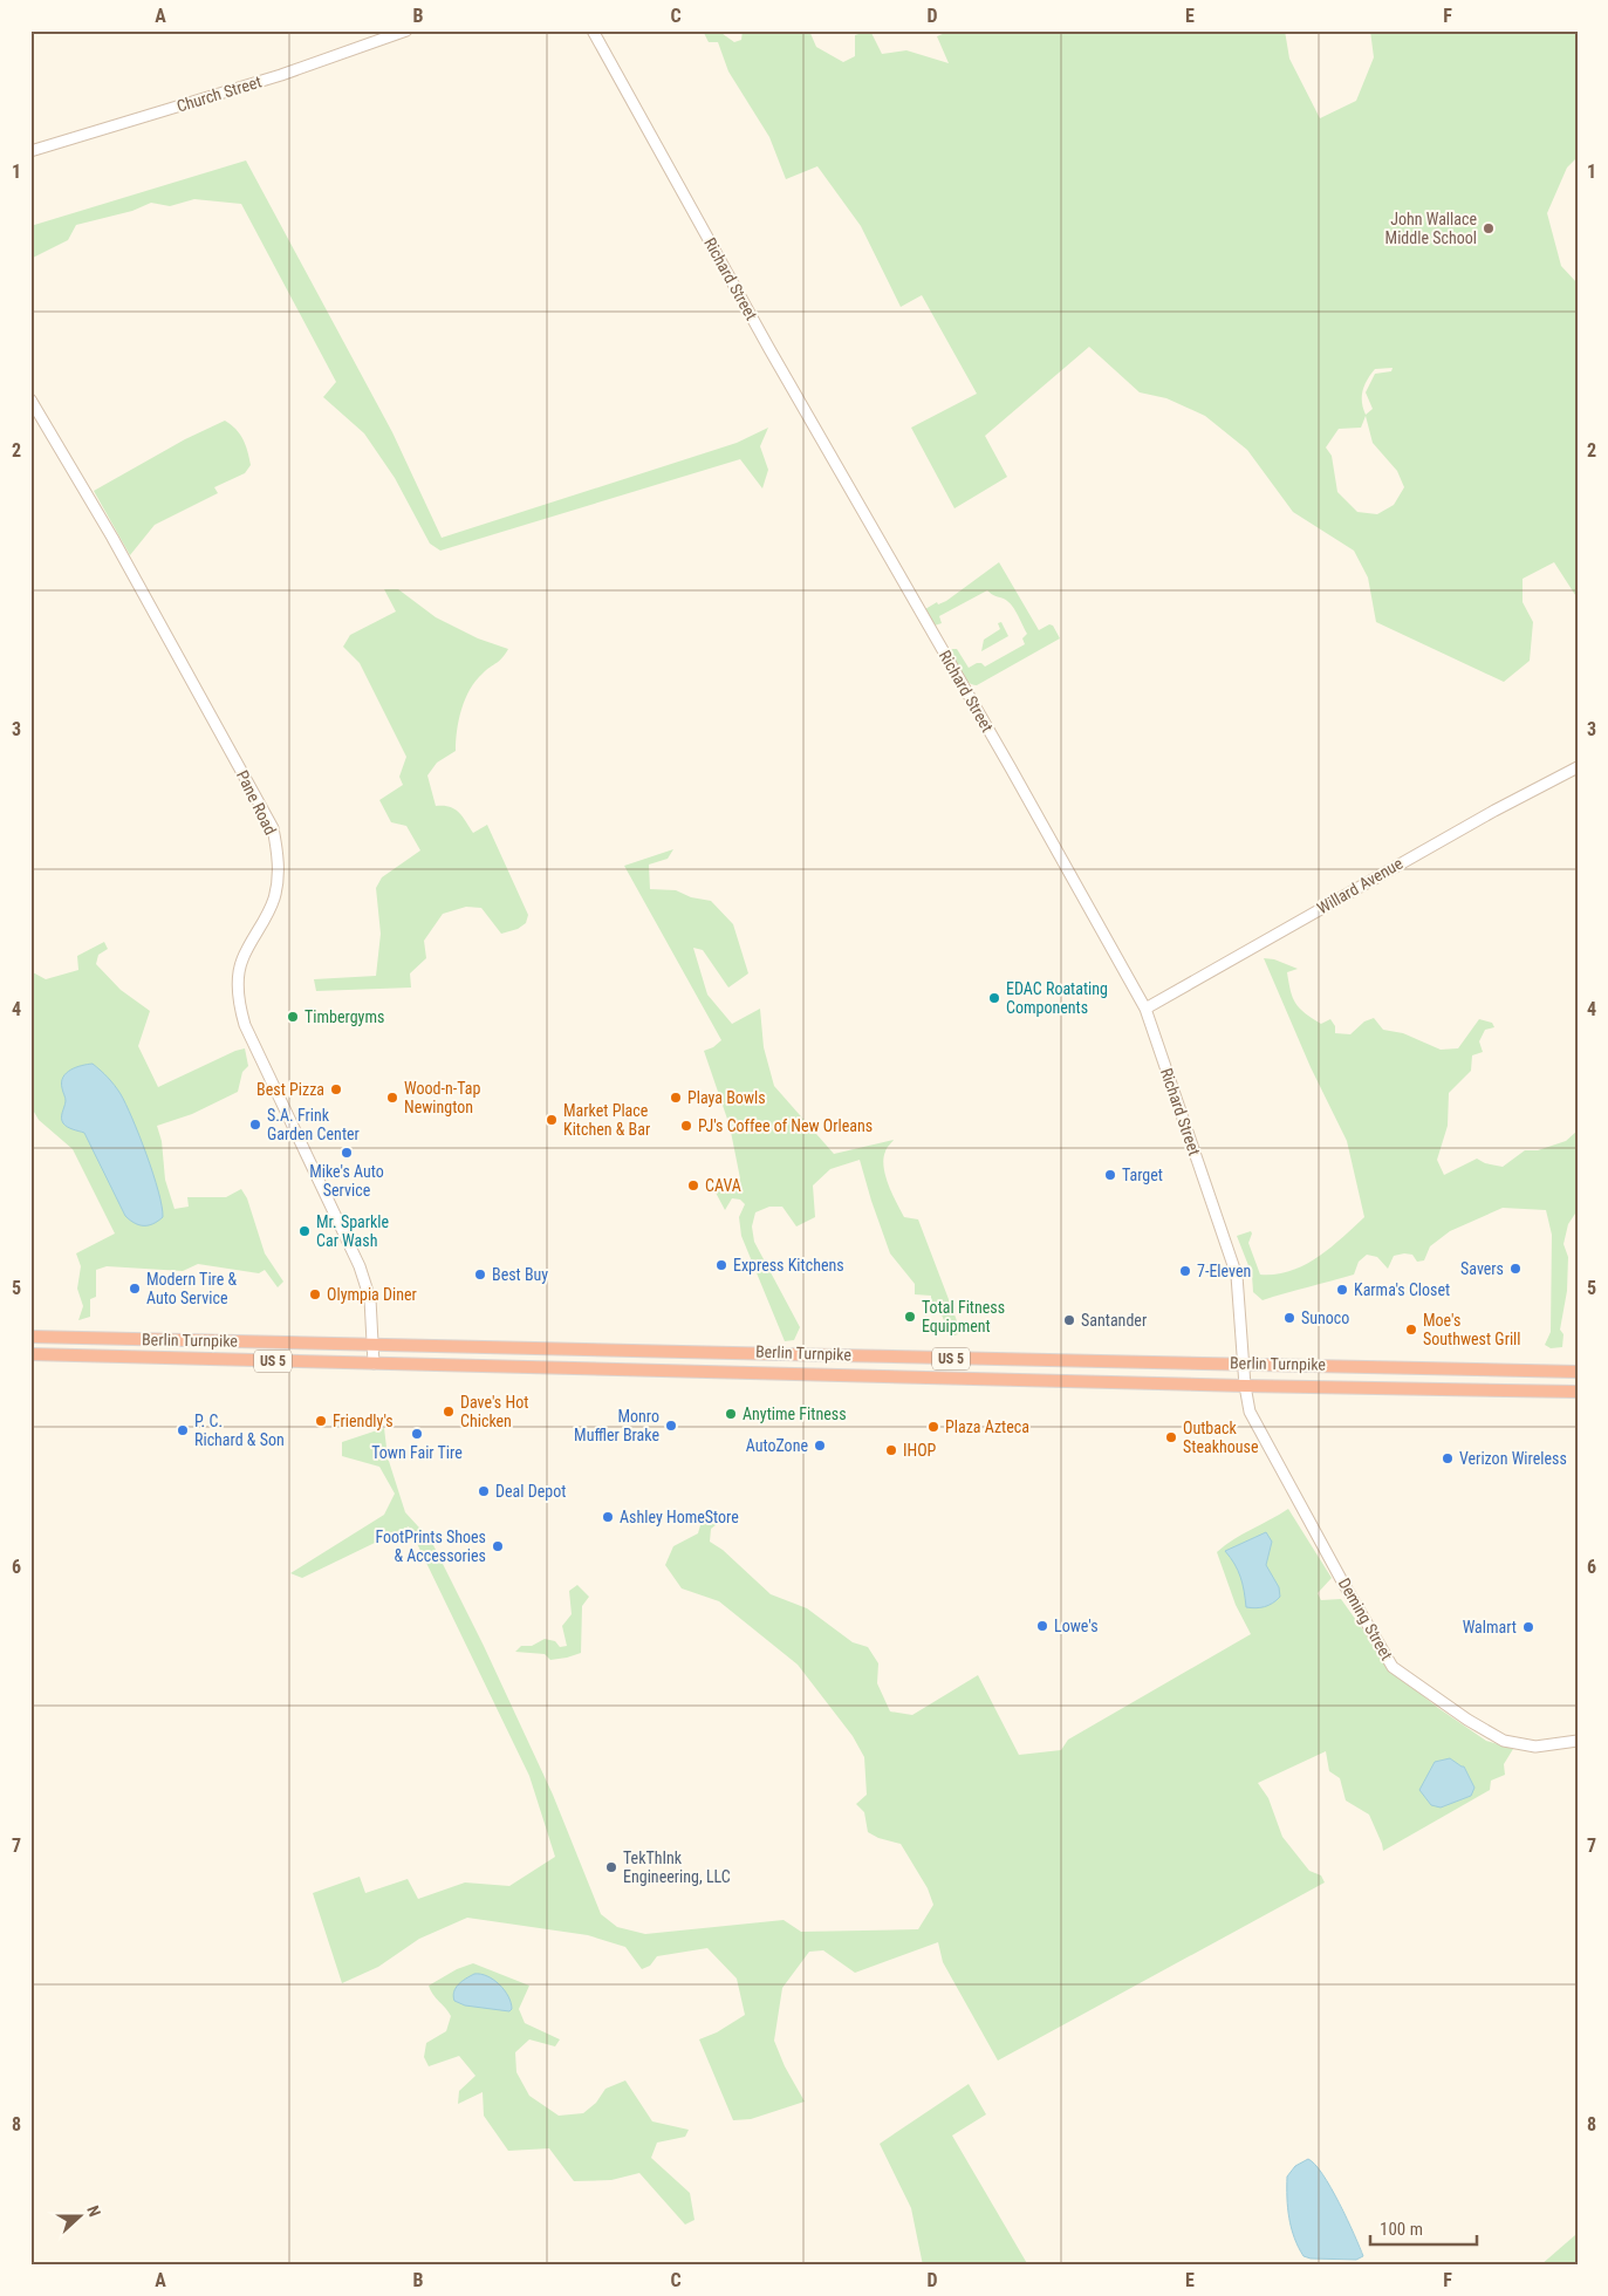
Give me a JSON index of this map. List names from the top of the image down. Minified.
{"streets":{"highway":["Berlin Turnpike","US 5"],"street":["Church Street","Richard Street","Pane Road","Willard Avenue","Deming Street"]},"crossings":[["Richard Street","Willard Avenue"],["Richard Street","Berlin Turnpike"],["Richard Street","Deming Street"],["Pane Road","Berlin Turnpike"],["Berlin Turnpike","Deming Street"]],"places":["John Wallace Middle School","EDAC Roatating Components","Timbergyms","Best Pizza","Wood-n-Tap Newington","Playa Bowls","Market Place Kitchen & Bar","S.A. Frink Garden Center","PJ's Coffee of New Orleans","Mike's Auto Service","Target","CAVA","Mr. Sparkle Car Wash","Express Kitchens","Savers","7-Eleven","Best Buy","Modern Tire & Auto Service","Karma's Closet","Olympia Diner","Total Fitness Equipment","Sunoco","Santander","Moe's Southwest Grill","Dave's Hot Chicken","Anytime Fitness","Friendly's","Monro Muffler Brake","Plaza Azteca","P. C. Richard & Son","Town Fair Tire","Outback Steakhouse","AutoZone","IHOP","Verizon Wireless","Deal Depot","Ashley HomeStore","FootPrints Shoes & Accessories","Lowe's","Walmart","TekThInk Engineering, LLC"],"scale_bar":"100 m","north":"right","grid":{"columns":["A","B","C","D","E","F"],"rows":["1","2","3","4","5","6","7","8"]}}
